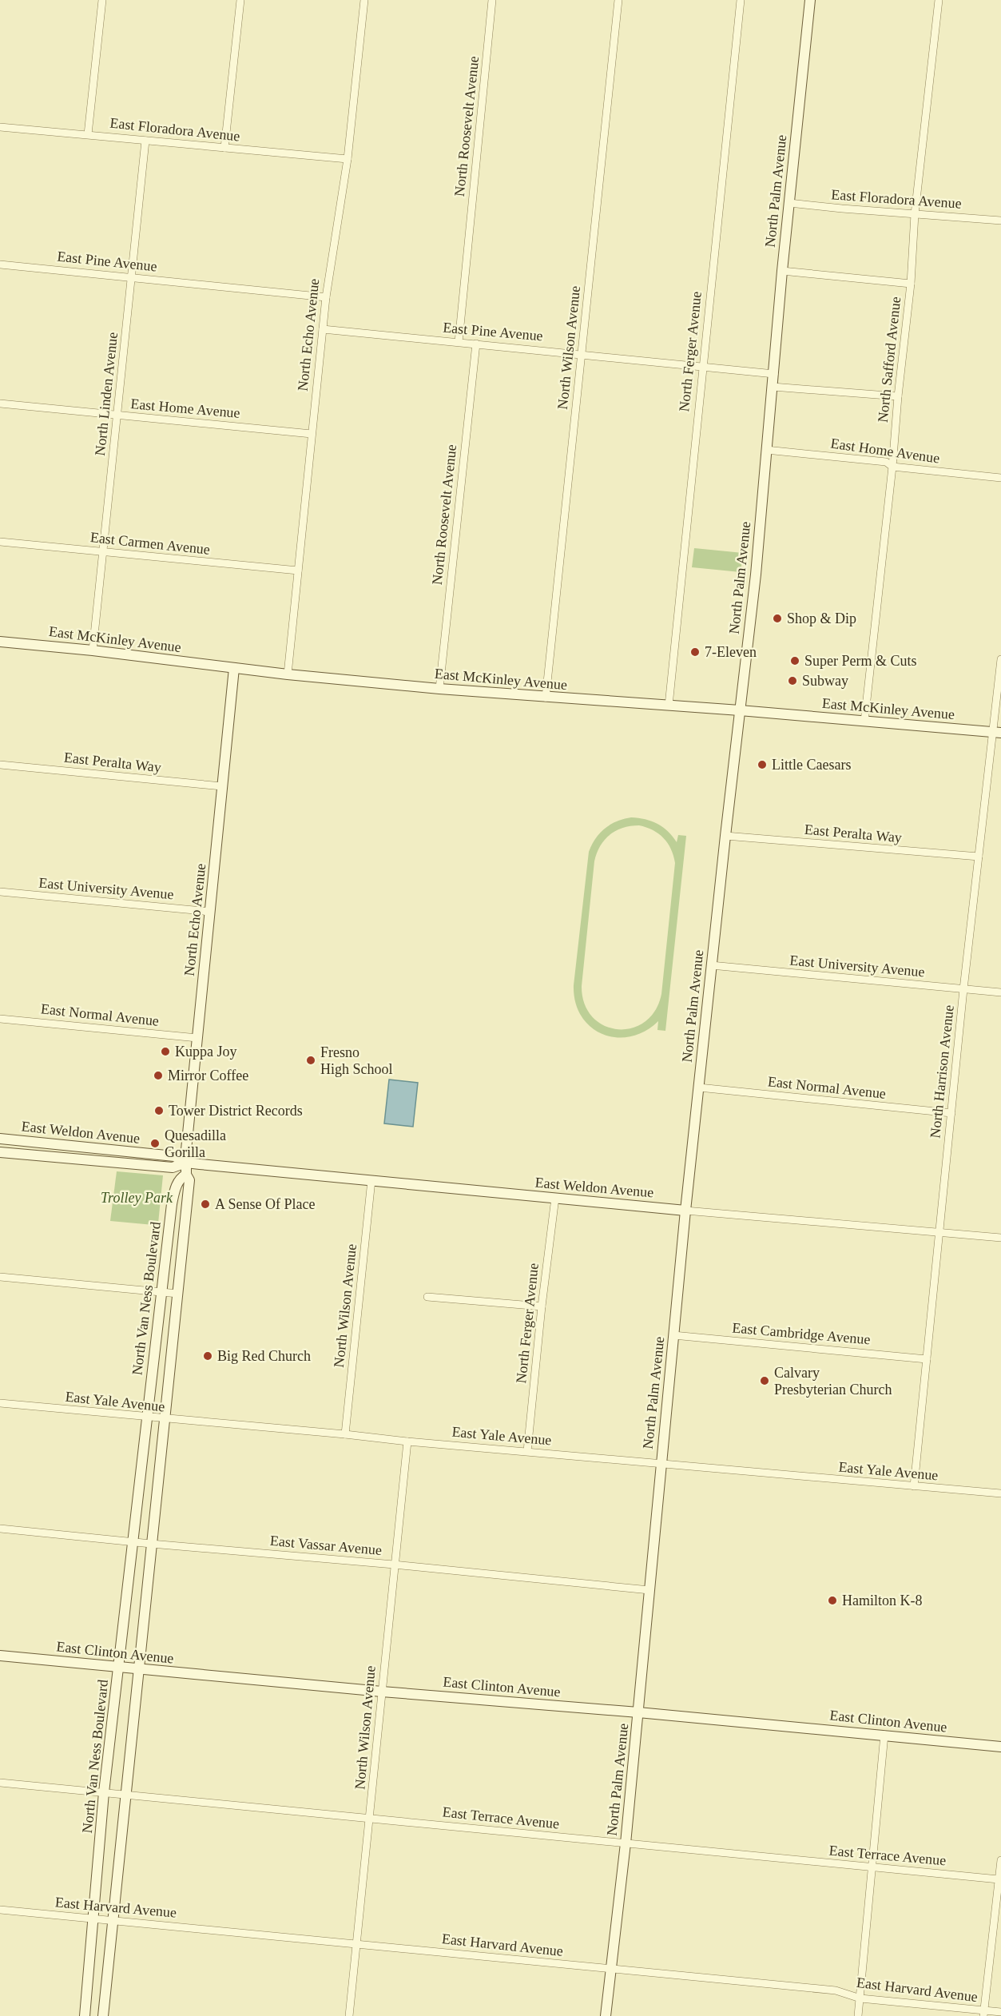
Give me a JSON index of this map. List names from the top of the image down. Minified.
{"streets":{"main road":["North Palm Avenue","North Echo Avenue","East McKinley Avenue","East Weldon Avenue","North Van Ness Boulevard","East Clinton Avenue"],"street":["North Roosevelt Avenue","East Floradora Avenue","East Pine Avenue","North Wilson Avenue","North Ferger Avenue","North Safford Avenue","North Linden Avenue","East Home Avenue","East Carmen Avenue","East Peralta Way","East University Avenue","East Normal Avenue","North Harrison Avenue","East Cambridge Avenue","East Yale Avenue","East Vassar Avenue","East Terrace Avenue","East Harvard Avenue"]},"crossings":[["North Roosevelt Avenue","East Pine Avenue"],["North Roosevelt Avenue","East McKinley Avenue"],["East Floradora Avenue","North Palm Avenue"],["East Floradora Avenue","North Echo Avenue"],["East Floradora Avenue","North Safford Avenue"],["East Floradora Avenue","North Linden Avenue"],["North Palm Avenue","East Pine Avenue"],["North Palm Avenue","East Home Avenue"],["North Palm Avenue","East McKinley Avenue"],["North Palm Avenue","East Peralta Way"],["North Palm Avenue","East University Avenue"],["North Palm Avenue","East Normal Avenue"],["North Palm Avenue","East Weldon Avenue"],["North Palm Avenue","East Cambridge Avenue"],["North Palm Avenue","East Yale Avenue"],["North Palm Avenue","East Vassar Avenue"],["North Palm Avenue","East Clinton Avenue"],["North Palm Avenue","East Terrace Avenue"],["North Palm Avenue","East Harvard Avenue"],["East Pine Avenue","North Echo Avenue"],["East Pine Avenue","North Wilson Avenue"],["East Pine Avenue","North Ferger Avenue"],["East Pine Avenue","North Linden Avenue"],["North Echo Avenue","East Home Avenue"],["North Echo Avenue","East Carmen Avenue"],["North Echo Avenue","East McKinley Avenue"],["North Echo Avenue","East Peralta Way"],["North Echo Avenue","East University Avenue"],["North Echo Avenue","East Normal Avenue"],["North Echo Avenue","East Weldon Avenue"],["North Echo Avenue","North Van Ness Boulevard"],["North Wilson Avenue","East McKinley Avenue"],["North Wilson Avenue","East Weldon Avenue"],["North Wilson Avenue","East Yale Avenue"],["North Wilson Avenue","East Vassar Avenue"],["North Wilson Avenue","East Clinton Avenue"],["North Wilson Avenue","East Terrace Avenue"],["North Wilson Avenue","East Harvard Avenue"],["North Ferger Avenue","East McKinley Avenue"],["North Ferger Avenue","East Weldon Avenue"],["North Ferger Avenue","East Yale Avenue"],["North Safford Avenue","East Home Avenue"],["North Safford Avenue","East McKinley Avenue"],["North Linden Avenue","East Home Avenue"],["North Linden Avenue","East Carmen Avenue"],["North Linden Avenue","East McKinley Avenue"],["East McKinley Avenue","North Harrison Avenue"],["East Peralta Way","North Harrison Avenue"],["East University Avenue","North Harrison Avenue"],["East Normal Avenue","North Harrison Avenue"],["North Harrison Avenue","East Weldon Avenue"],["North Harrison Avenue","East Cambridge Avenue"],["North Harrison Avenue","East Yale Avenue"],["North Van Ness Boulevard","East Yale Avenue"],["North Van Ness Boulevard","East Vassar Avenue"],["North Van Ness Boulevard","East Clinton Avenue"],["North Van Ness Boulevard","East Terrace Avenue"],["North Van Ness Boulevard","East Harvard Avenue"]],"parks":["Trolley Park"],"places":["Shop & Dip","7-Eleven","Super Perm & Cuts","Subway","Little Caesars","Kuppa Joy","Fresno High School","Mirror Coffee","Tower District Records","Quesadilla Gorilla","A Sense Of Place","Big Red Church","Calvary Presbyterian Church","Hamilton K-8"]}
